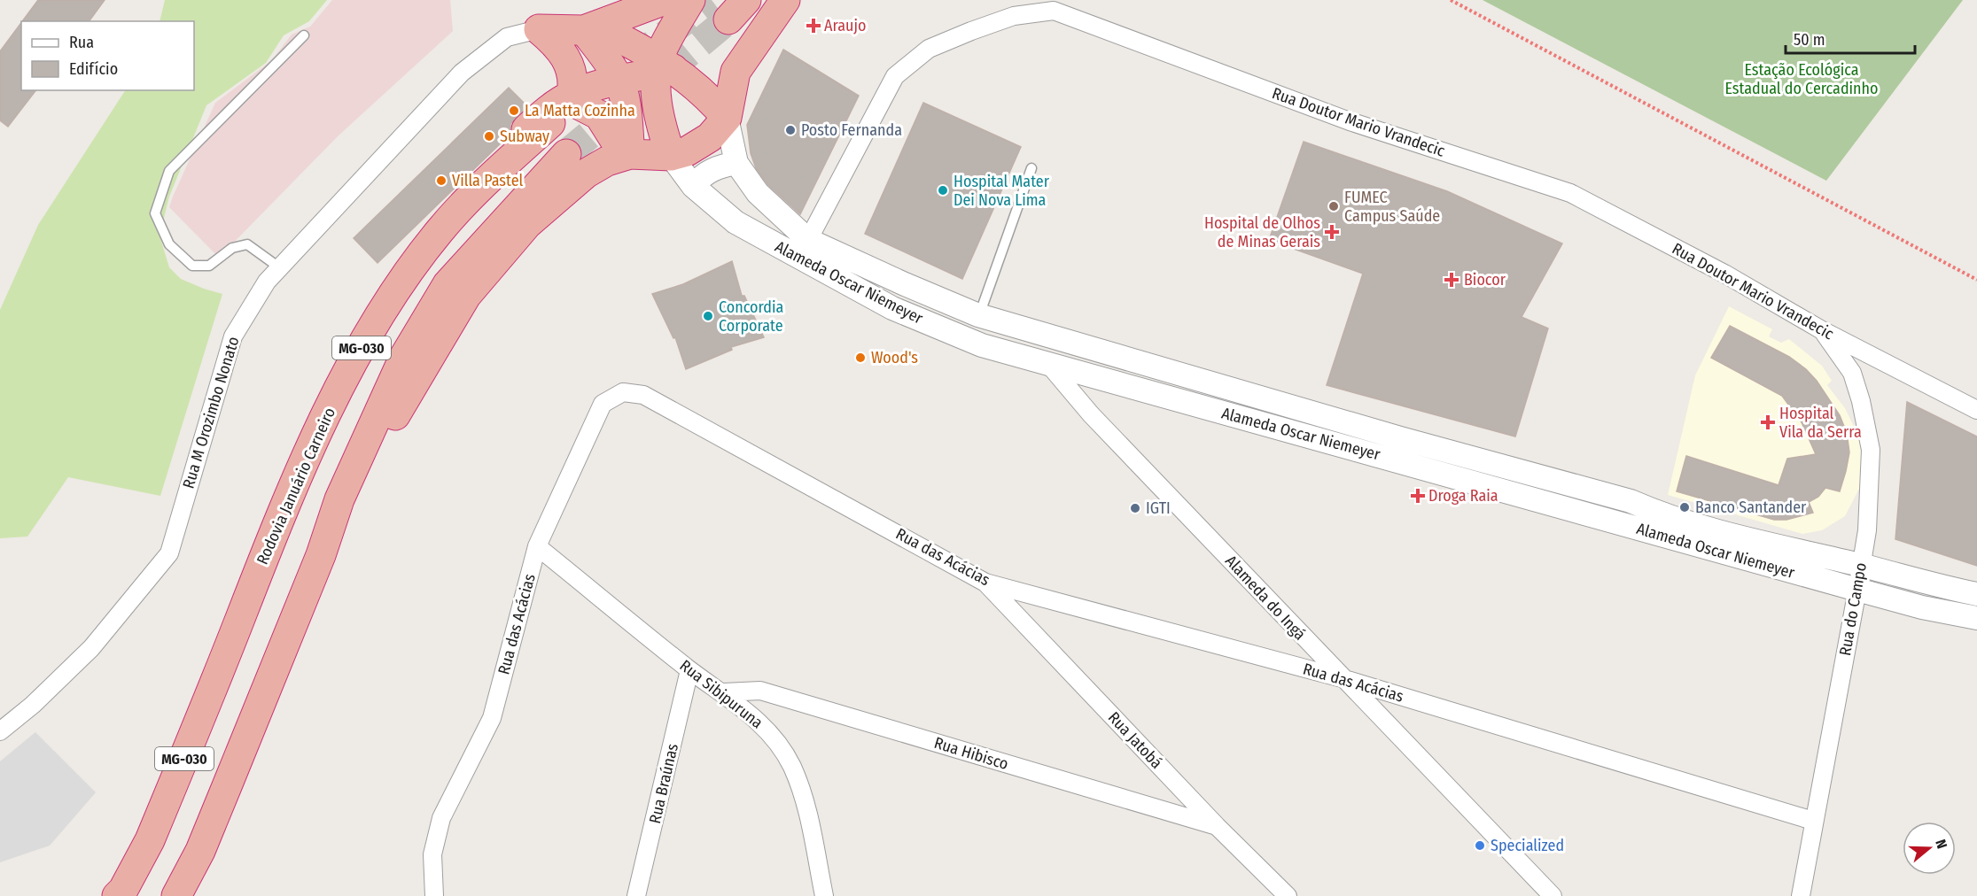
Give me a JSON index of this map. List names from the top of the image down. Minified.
{"streets":{"highway":["MG-030","Rodovia Januário Carneiro"],"street":["Rua Doutor Mario Vrandecic","Alameda Oscar Niemeyer","Rua M Orozimbo Nonato","Rua das Acácias","Alameda do Ingá","Rua do Campo","Rua Sibipuruna","Rua Jatobá","Rua Hibisco","Rua Braúnas"]},"crossings":[["Rua Doutor Mario Vrandecic","Alameda Oscar Niemeyer"],["Rua Doutor Mario Vrandecic","Rua do Campo"],["Alameda Oscar Niemeyer","Alameda do Ingá"],["Alameda Oscar Niemeyer","Rua do Campo"],["Rua das Acácias","Alameda do Ingá"],["Rua das Acácias","Rua do Campo"],["Rua das Acácias","Rua Sibipuruna"],["Rua das Acácias","Rua Jatobá"],["Rua Sibipuruna","Rua Hibisco"],["Rua Sibipuruna","Rua Braúnas"],["Rua Jatobá","Rua Hibisco"]],"parks":["Estação Ecológica Estadual do Cercadinho"],"places":{"health":["Araujo","Hospital de Olhos de Minas Gerais","Biocor","Hospital Vila da Serra","Droga Raia"],"other":["La Matta Cozinha","Posto Fernanda","Subway","Villa Pastel","Hospital Mater Dei Nova Lima","FUMEC Campus Saúde","Concordia Corporate","Wood's","Banco Santander","IGTI","Specialized"]},"legend":["Rua","Edifício"],"scale_bar":"50 m","north":"right"}
